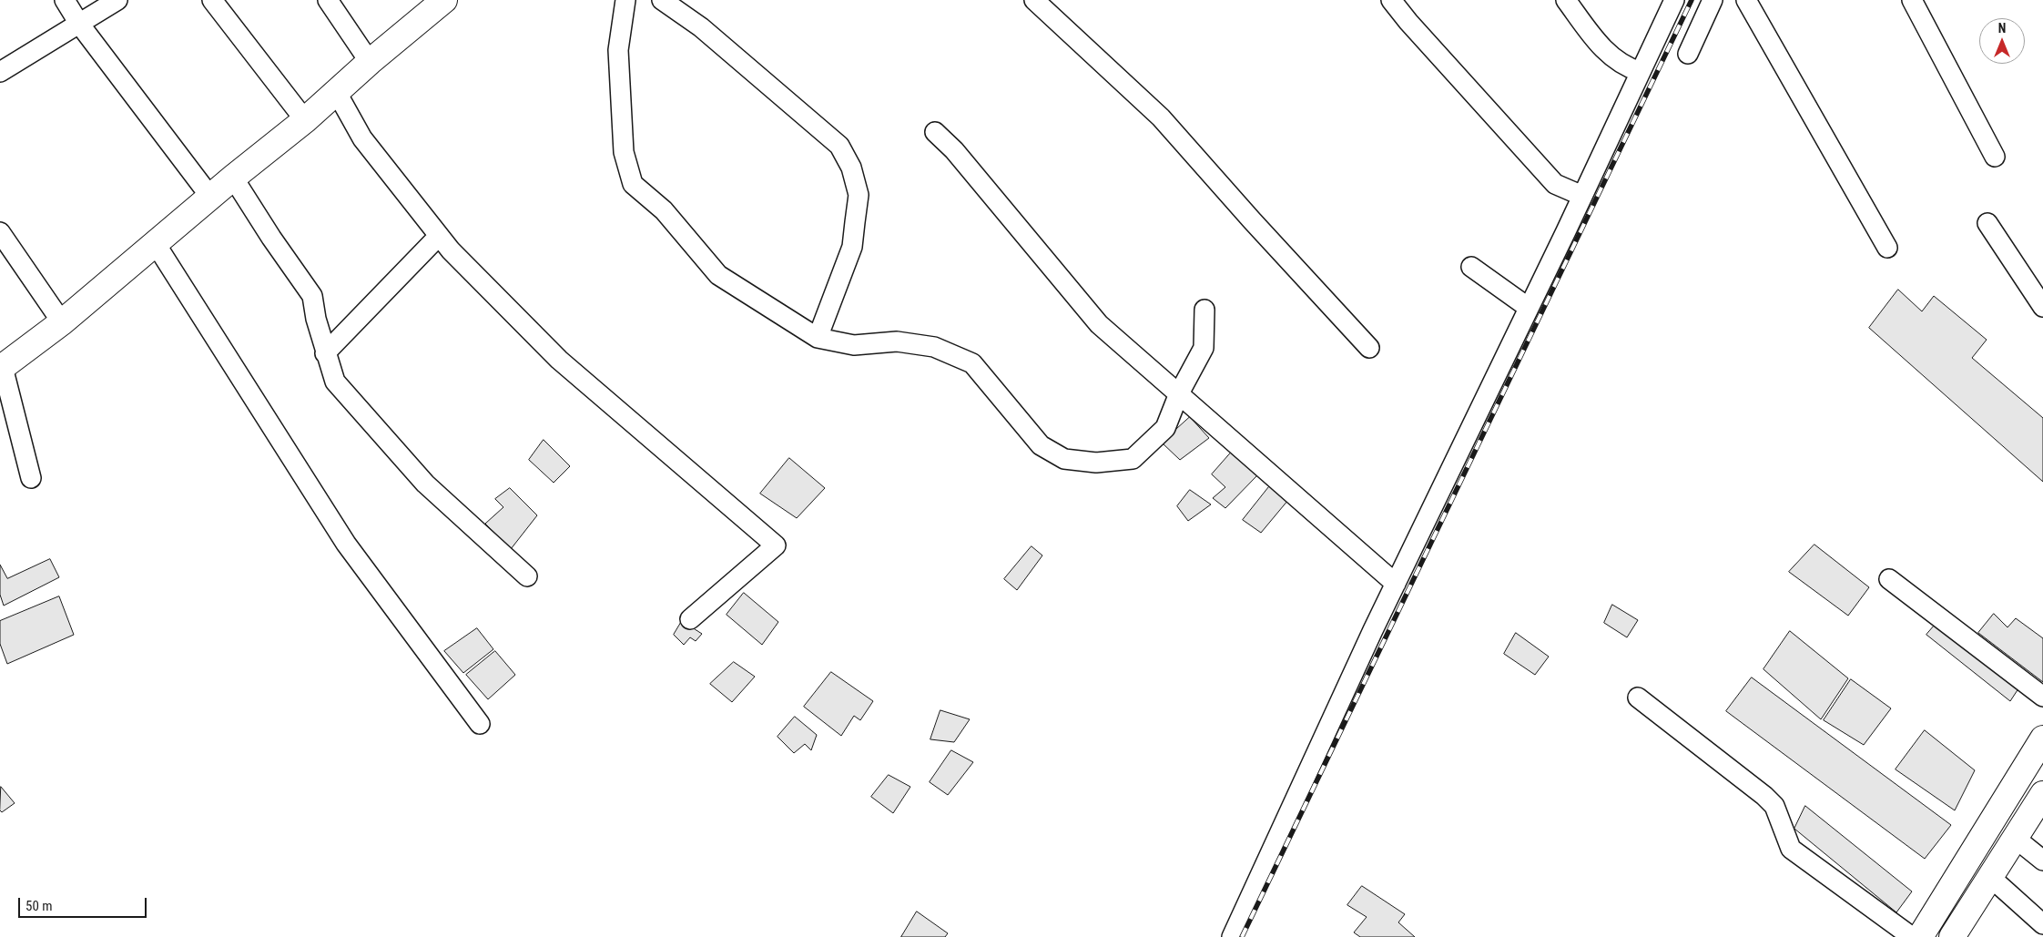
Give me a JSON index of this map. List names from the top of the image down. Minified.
{"scale_bar":"50 m","north":"top"}
